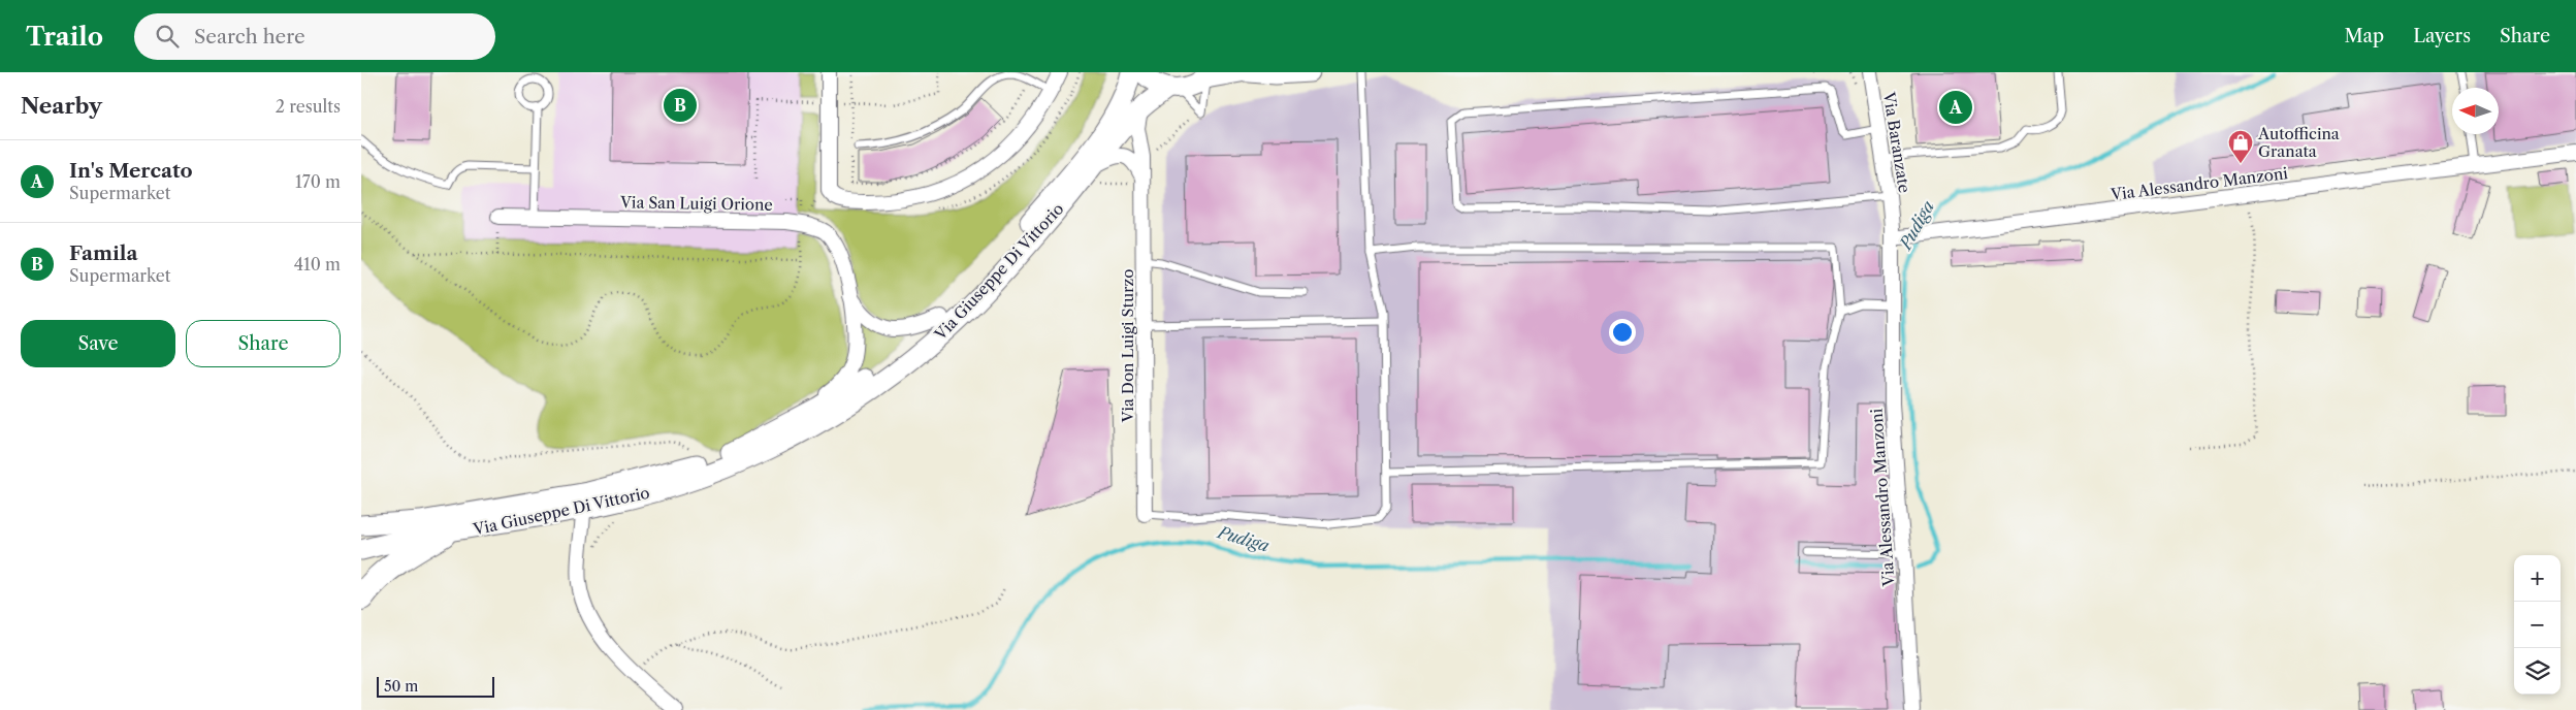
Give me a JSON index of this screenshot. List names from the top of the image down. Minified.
{"streets":{"street":["Via Baranzate","Via Alessandro Manzoni","Via San Luigi Orione","Via Giuseppe Di Vittorio","Via Don Luigi Sturzo"]},"crossings":[["Via Baranzate","Via Alessandro Manzoni"],["Via San Luigi Orione","Via Giuseppe Di Vittorio"],["Via Giuseppe Di Vittorio","Via Don Luigi Sturzo"]],"water":["Pudiga"],"places":{"shop":["Autofficina Granata"]},"scale_bar":"50 m","north":"left","page":{"header":"Trailo","search":"Search here","nav":["Map","Layers","Share"],"heading":["Nearby","2 results"],"pins":["B","A"],"list":[{"mark":"A","name":"In's Mercato","note":"Supermarket","value":"170 m"},{"mark":"B","name":"Famila","note":"Supermarket","value":"410 m"}],"buttons":["Save","Share"],"map_buttons":["+","−"],"scale":"50 m"}}
